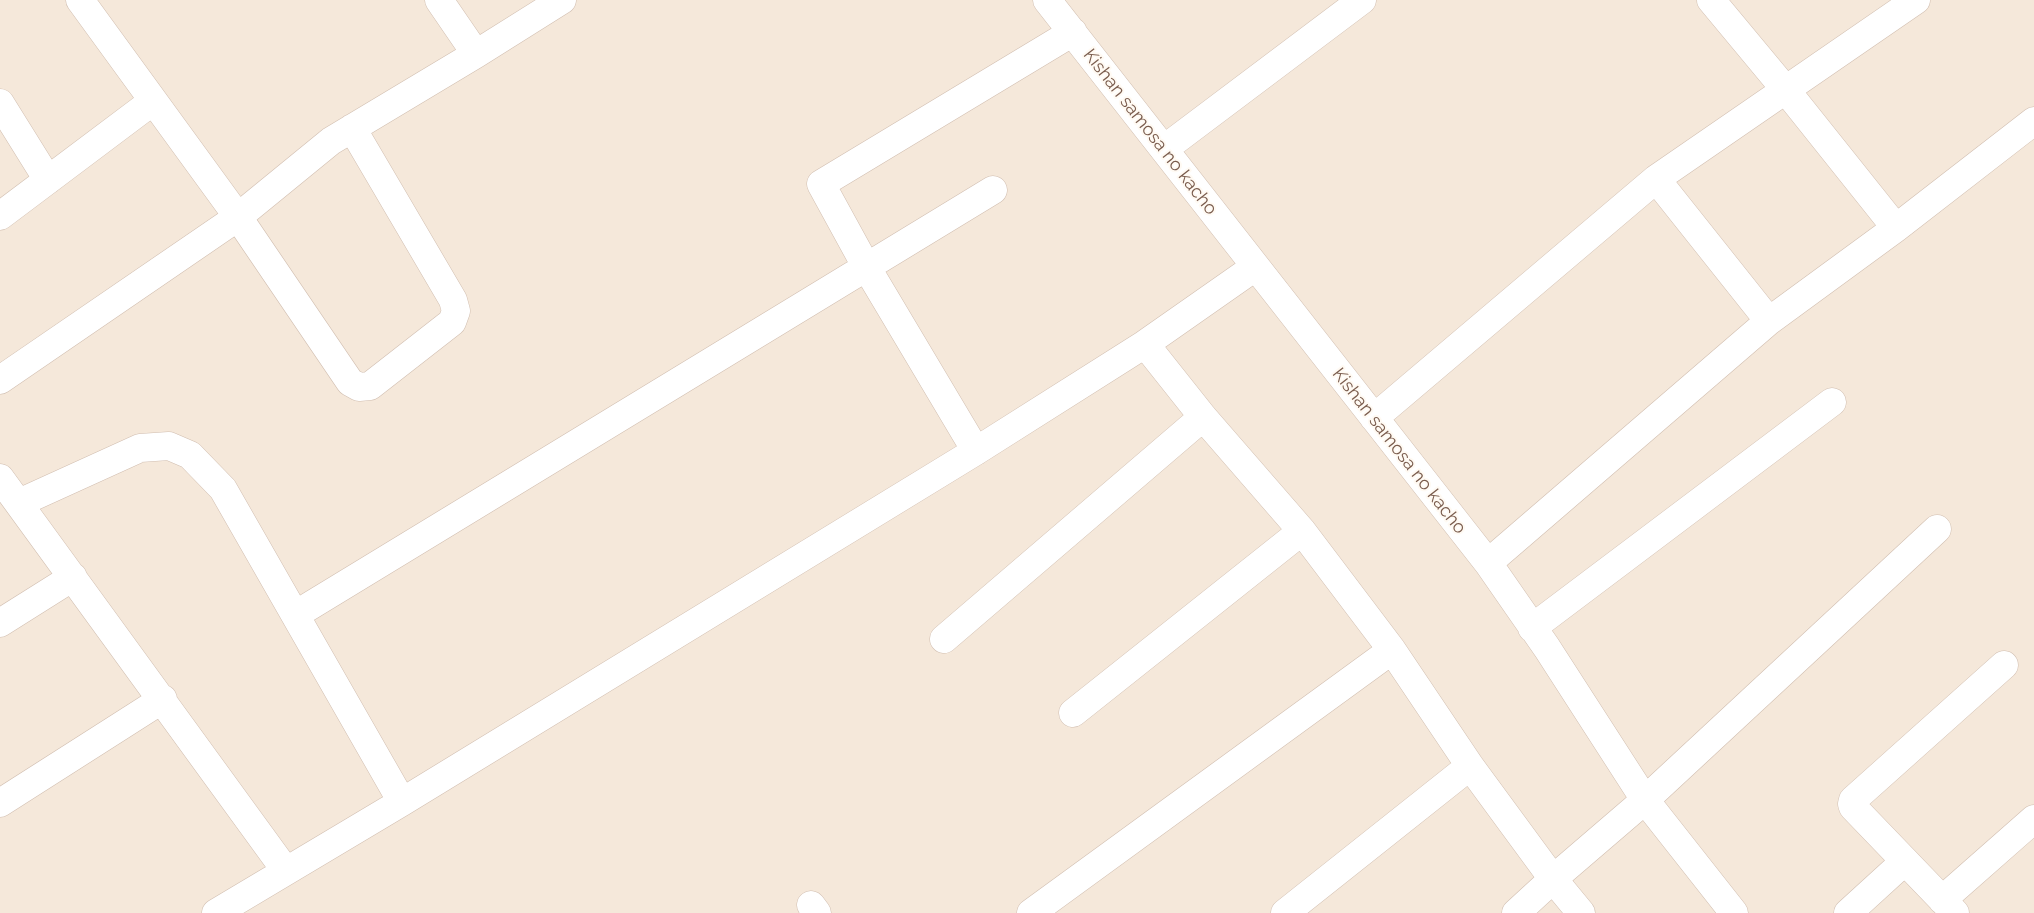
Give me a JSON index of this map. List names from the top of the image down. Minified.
{"streets":{"street":["Kishan samosa no kacho"]}}
